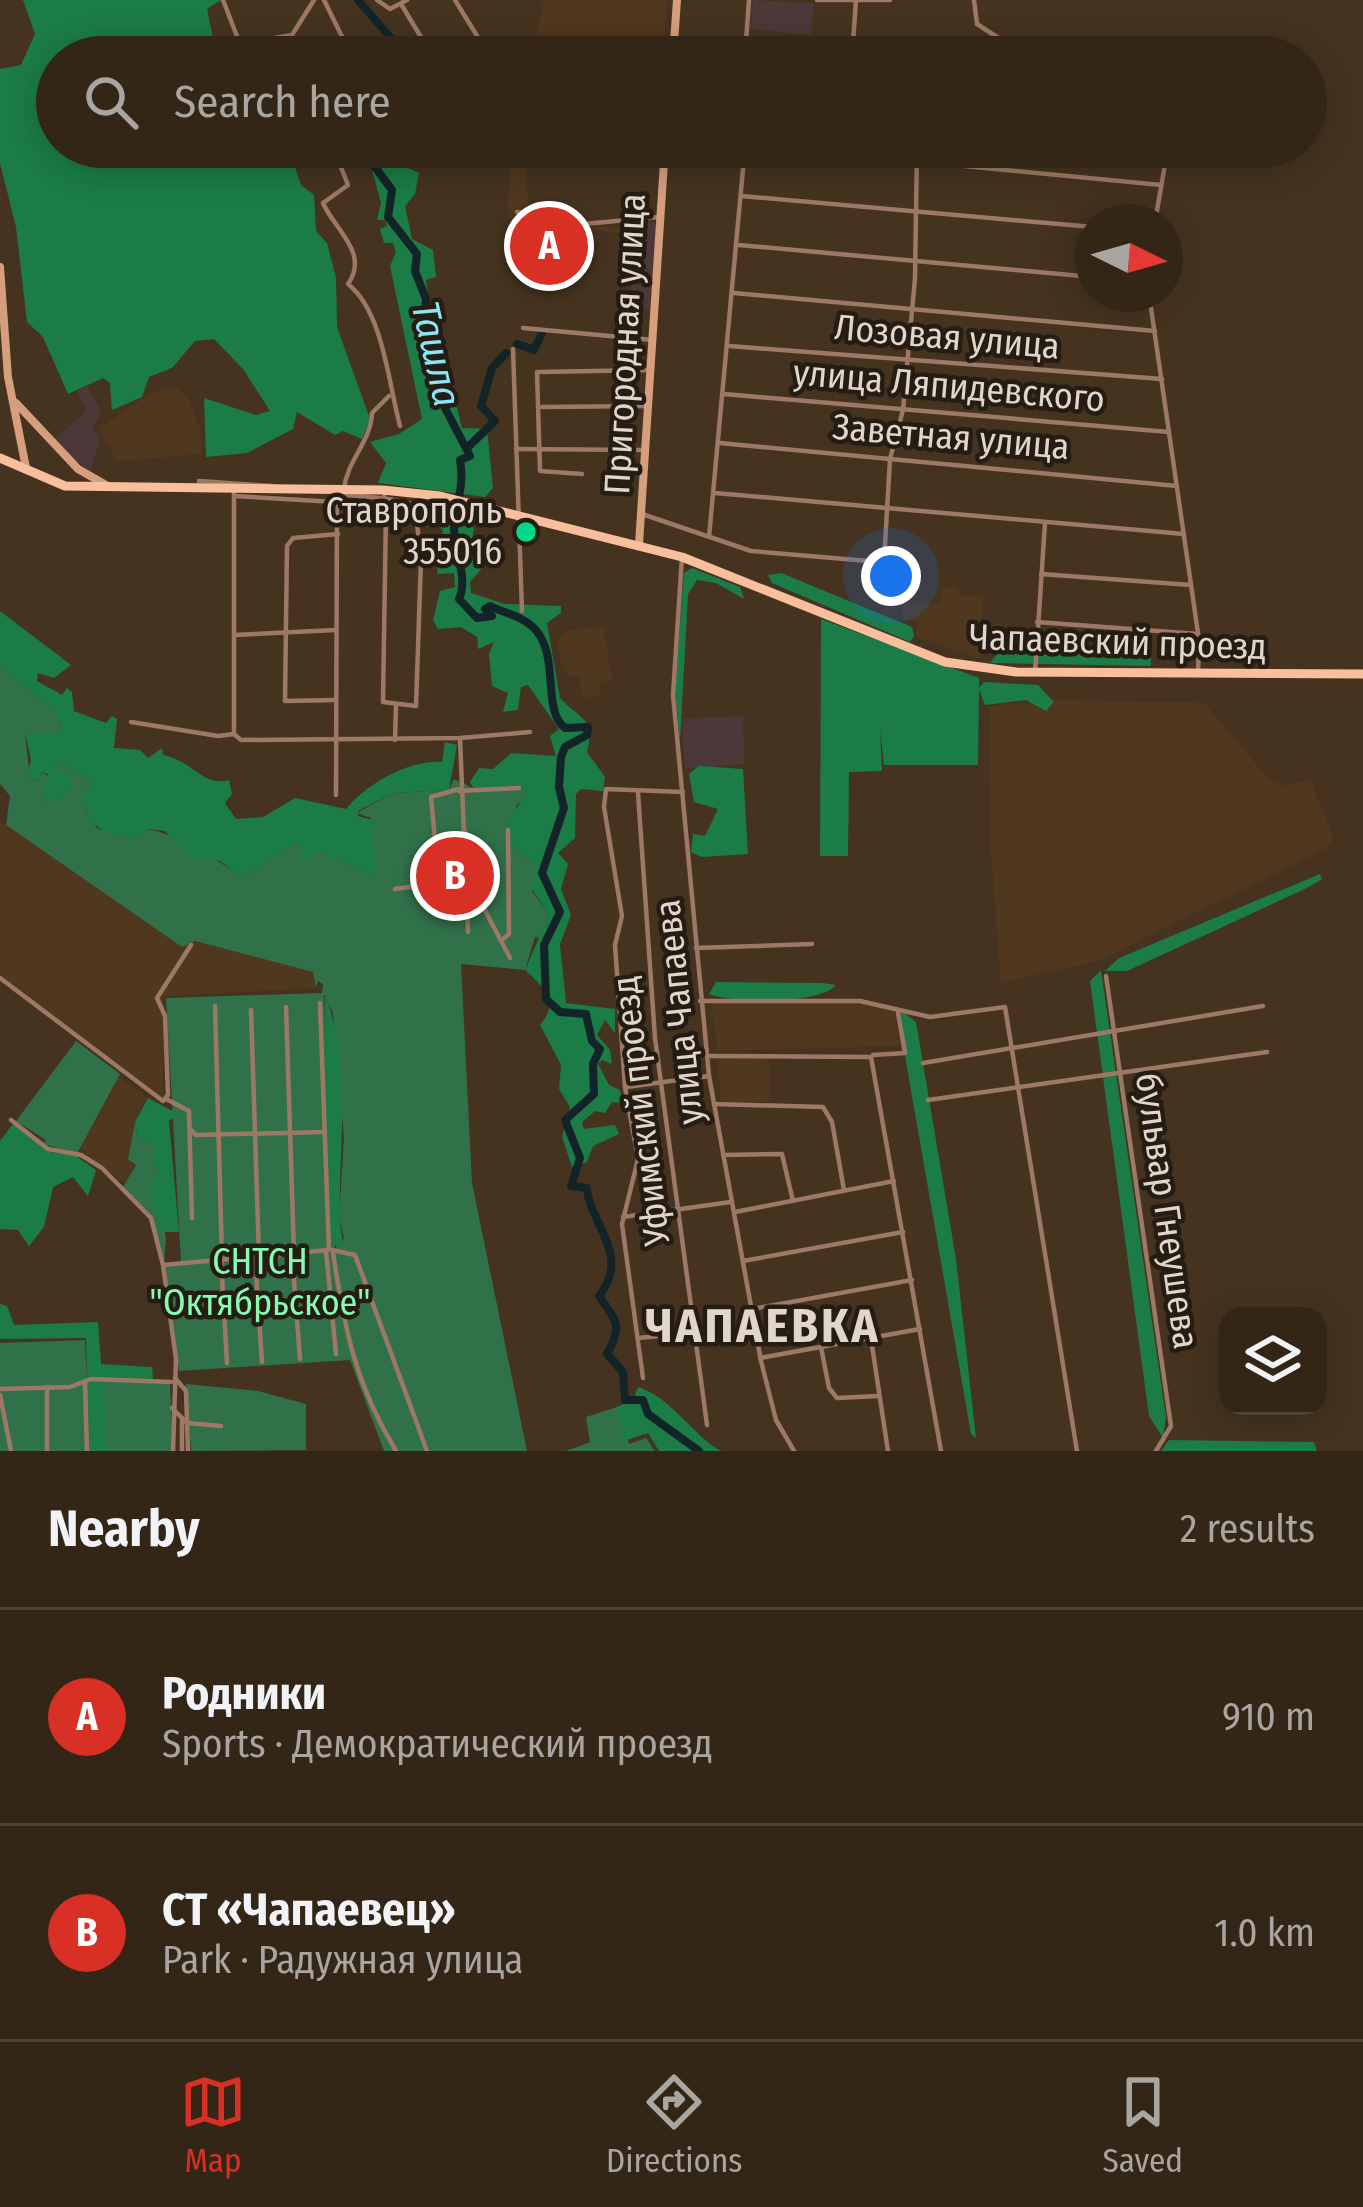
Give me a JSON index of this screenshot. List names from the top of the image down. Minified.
{"streets":{"main road":["Чапаевский проезд"],"street":["Лозовая улица","Пригородная улица","улица Ляпидевского","Заветная улица","улица Чапаева","Уфимский проезд","бульвар Гнеушева"]},"crossings":[["Пригородная улица","Чапаевский проезд"],["Чапаевский проезд","улица Чапаева"]],"districts":["ЧАПАЕВКА"],"water":["Ташла"],"parks":["СНТСН \"Октябрьское\""],"places":["Ставрополь 355016"],"north":"right","page":{"search":"Search here","pins":["A","B"],"heading":["Nearby","2 results"],"list":[{"mark":"A","name":"Родники","note":"Sports · Демократический проезд","value":"910 m"},{"mark":"B","name":"СТ «Чапаевец»","note":"Park · Радужная улица","value":"1.0 km"}],"nav":["Map","Directions","Saved"]}}
